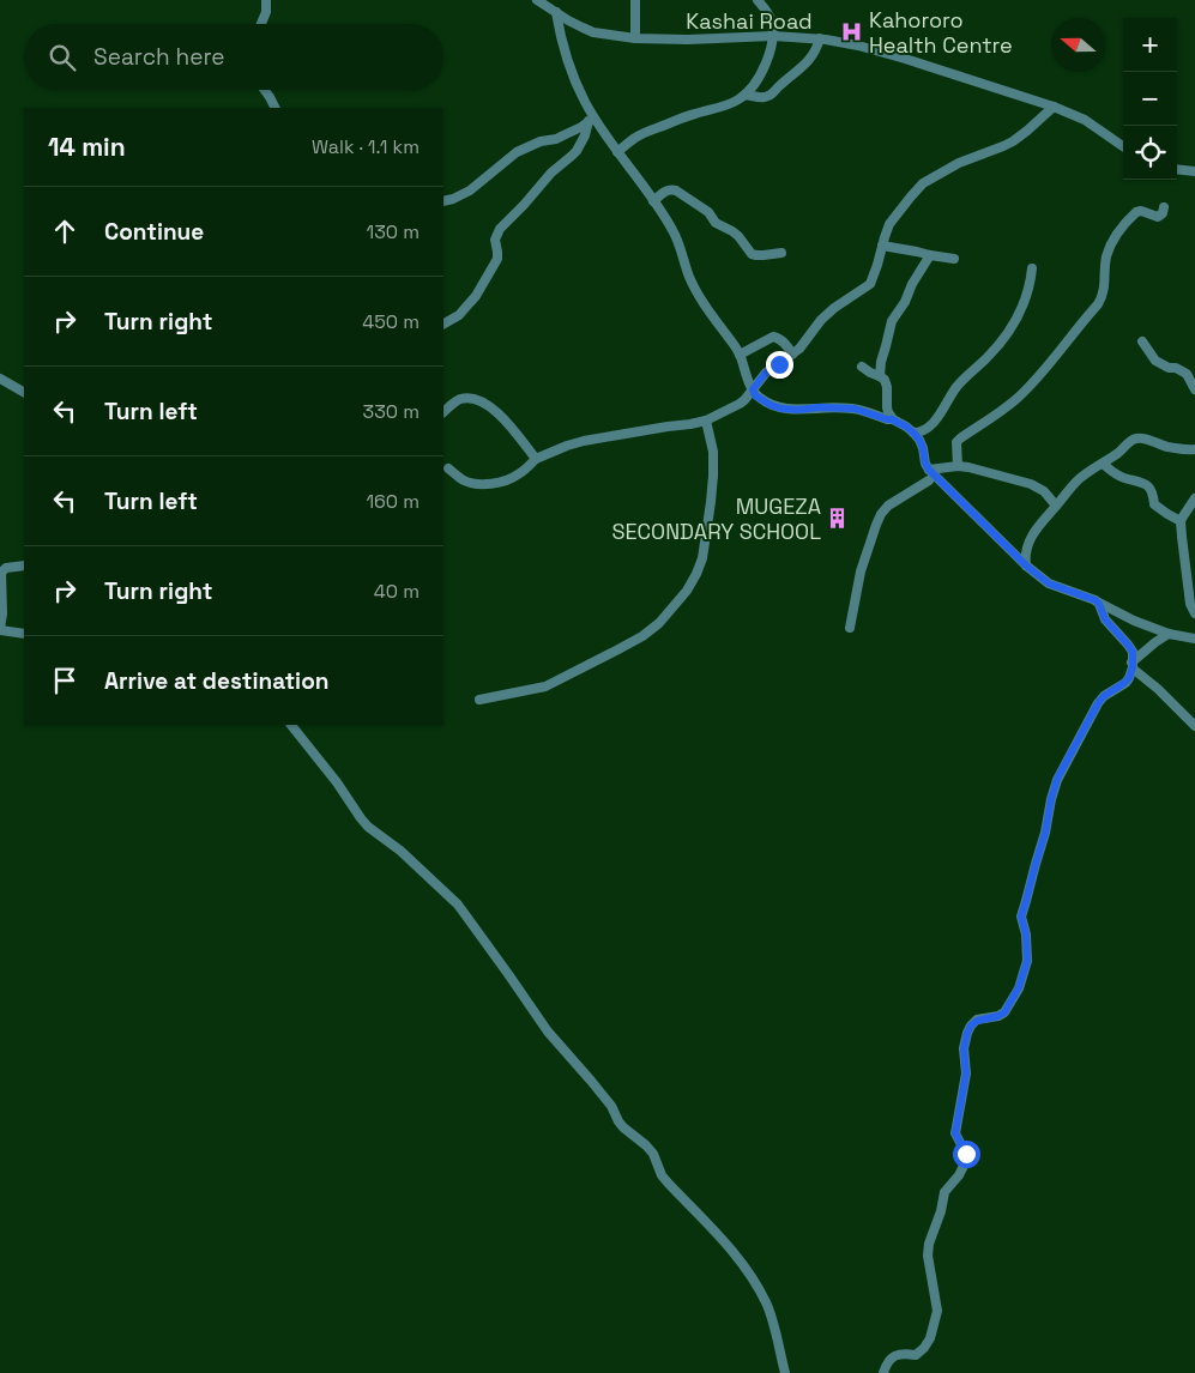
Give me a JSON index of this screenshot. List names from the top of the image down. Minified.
{"streets":{"street":["Kashai Road"]},"places":{"hospital":["Kahororo Health Centre"],"building":["MUGEZA SECONDARY SCHOOL"]},"north":"left","page":{"map_buttons":["+","−"],"search":"Search here","heading":["14 min","Walk · 1.1 km"],"list":[["Continue","130 m"],["Turn right","450 m"],["Turn left","330 m"],["Turn left","160 m"],["Turn right","40 m"],"Arrive at destination"]}}
